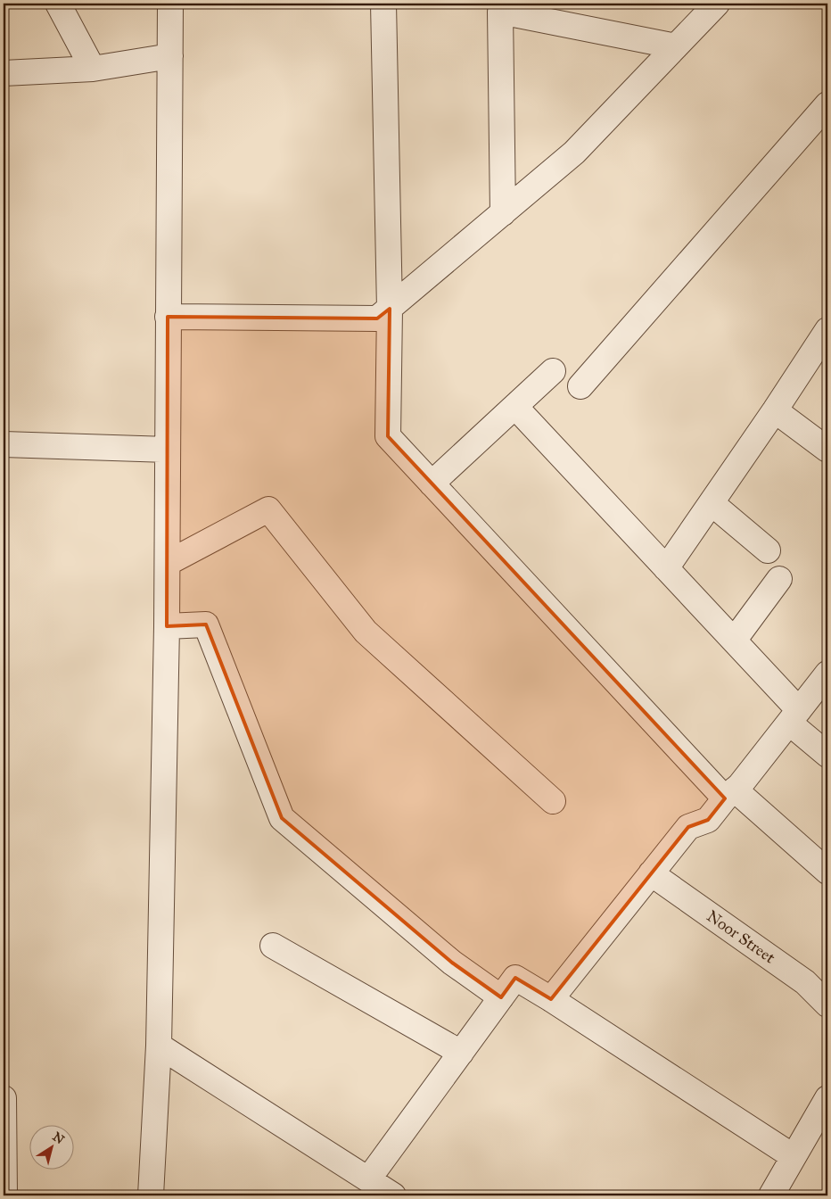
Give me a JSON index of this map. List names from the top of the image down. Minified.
{"streets":{"street":["Noor Street"]},"north":"top right"}
